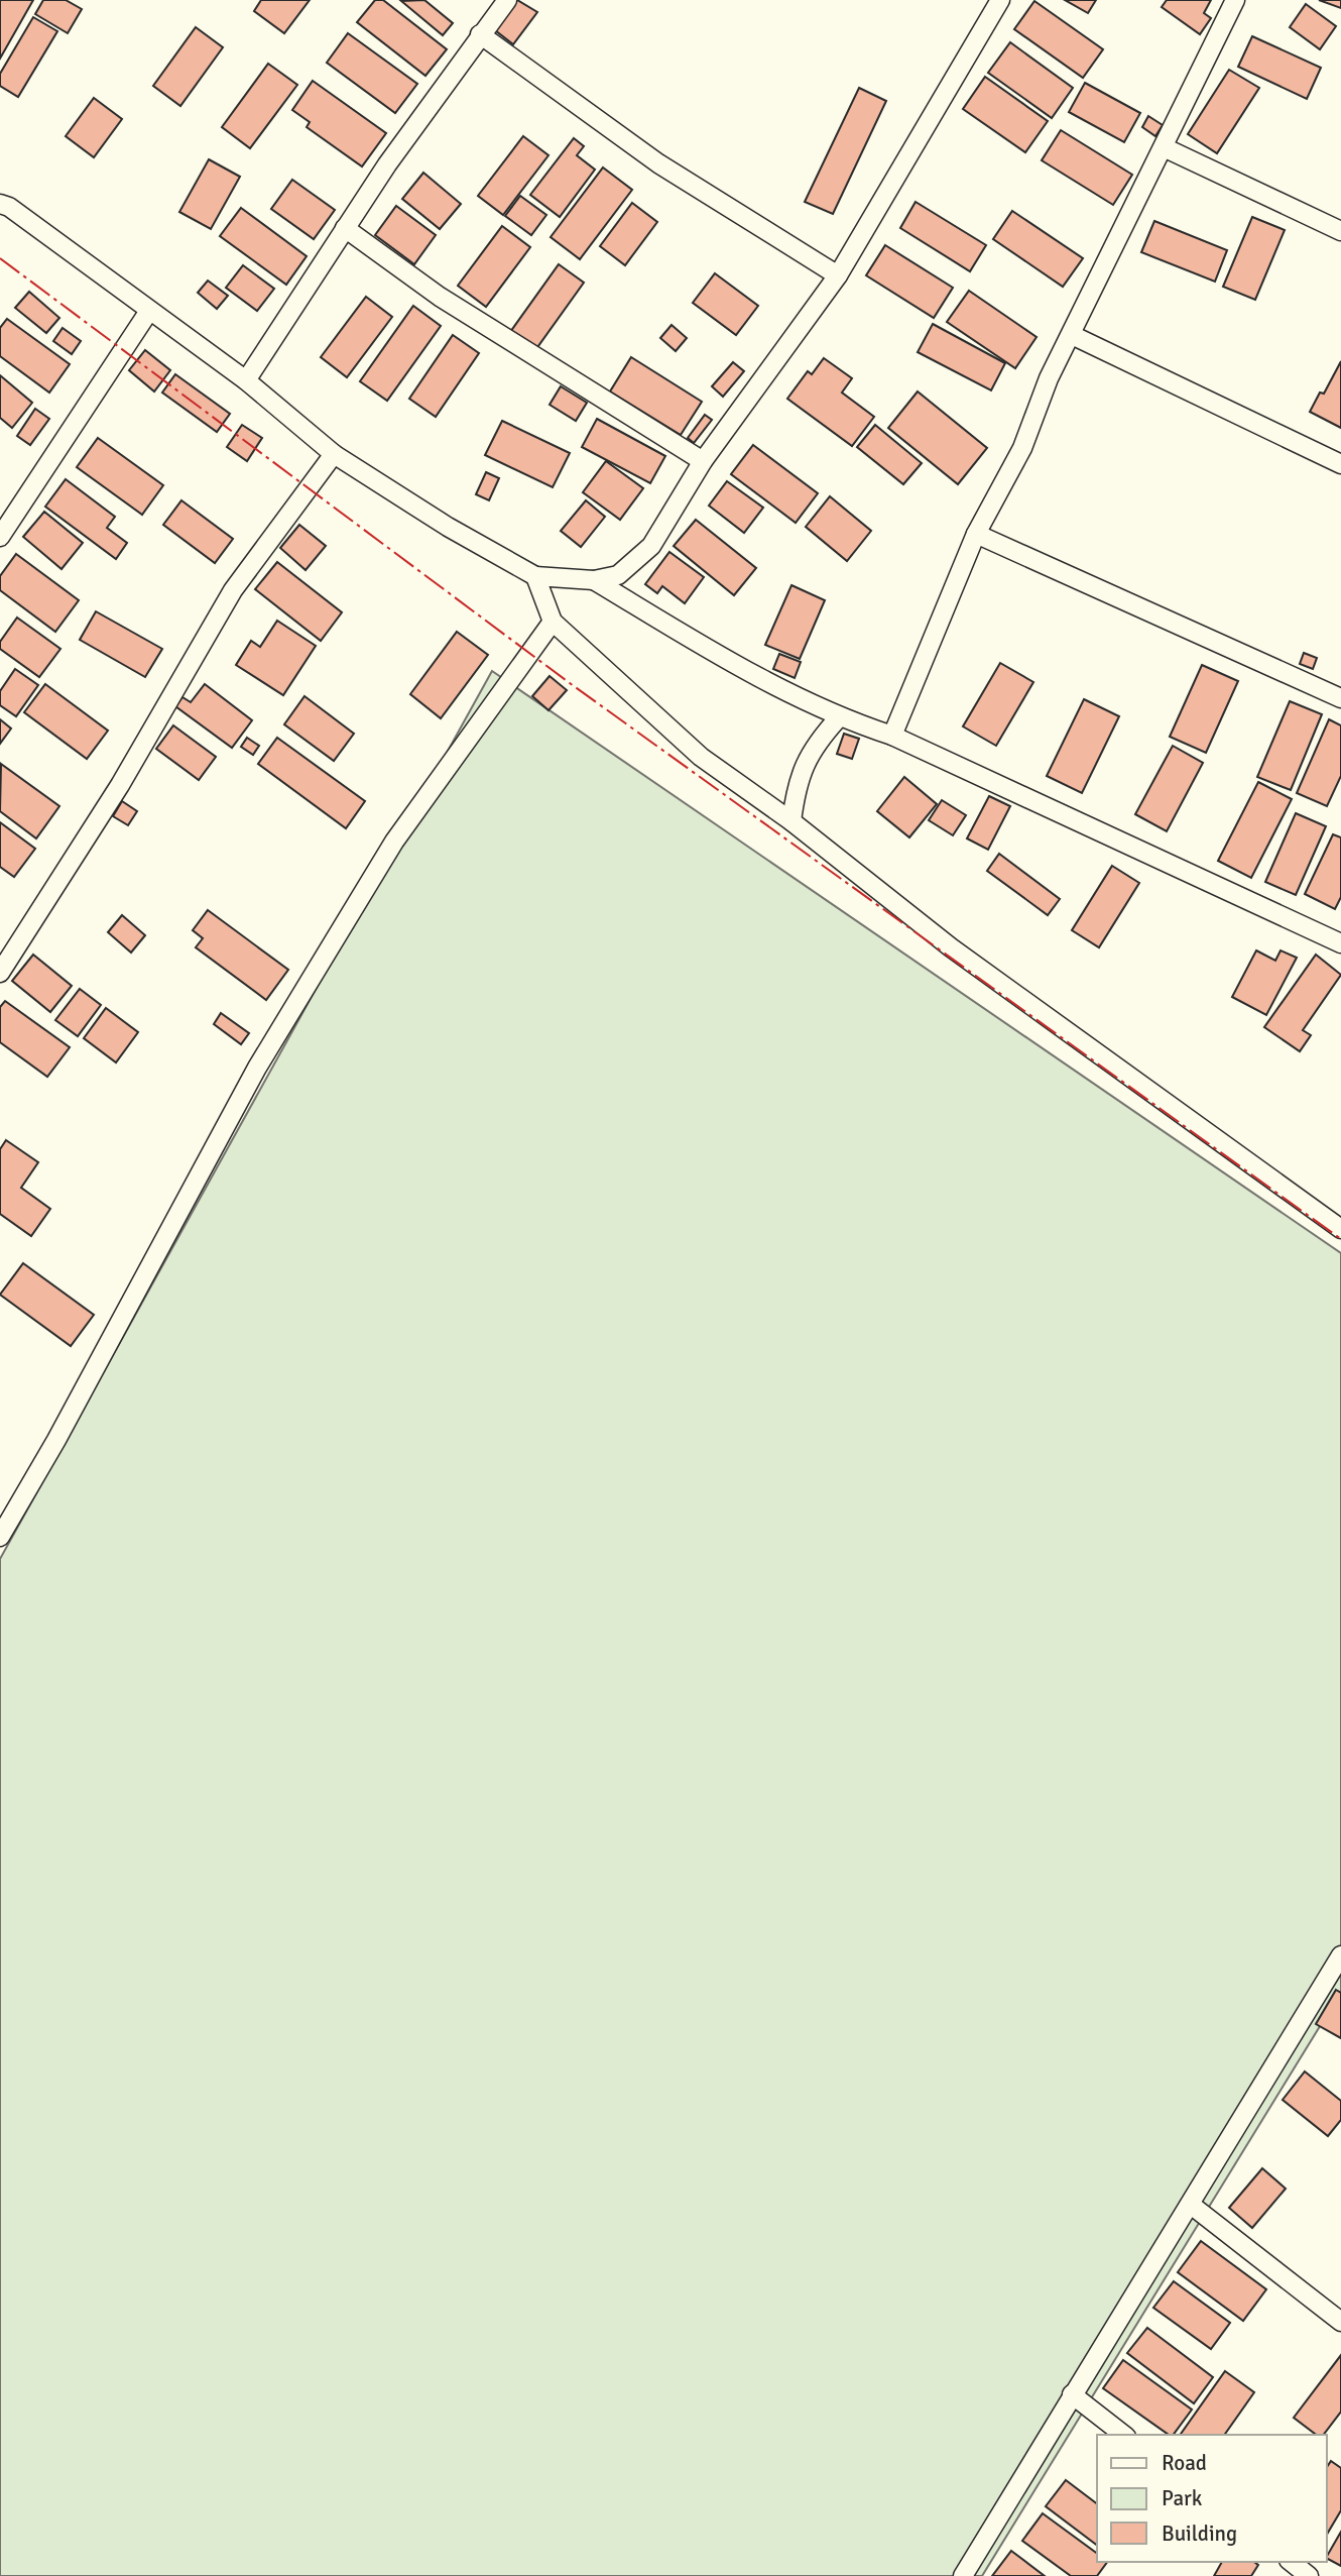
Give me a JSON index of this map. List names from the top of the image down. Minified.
{"legend":["Road","Park","Building"]}
